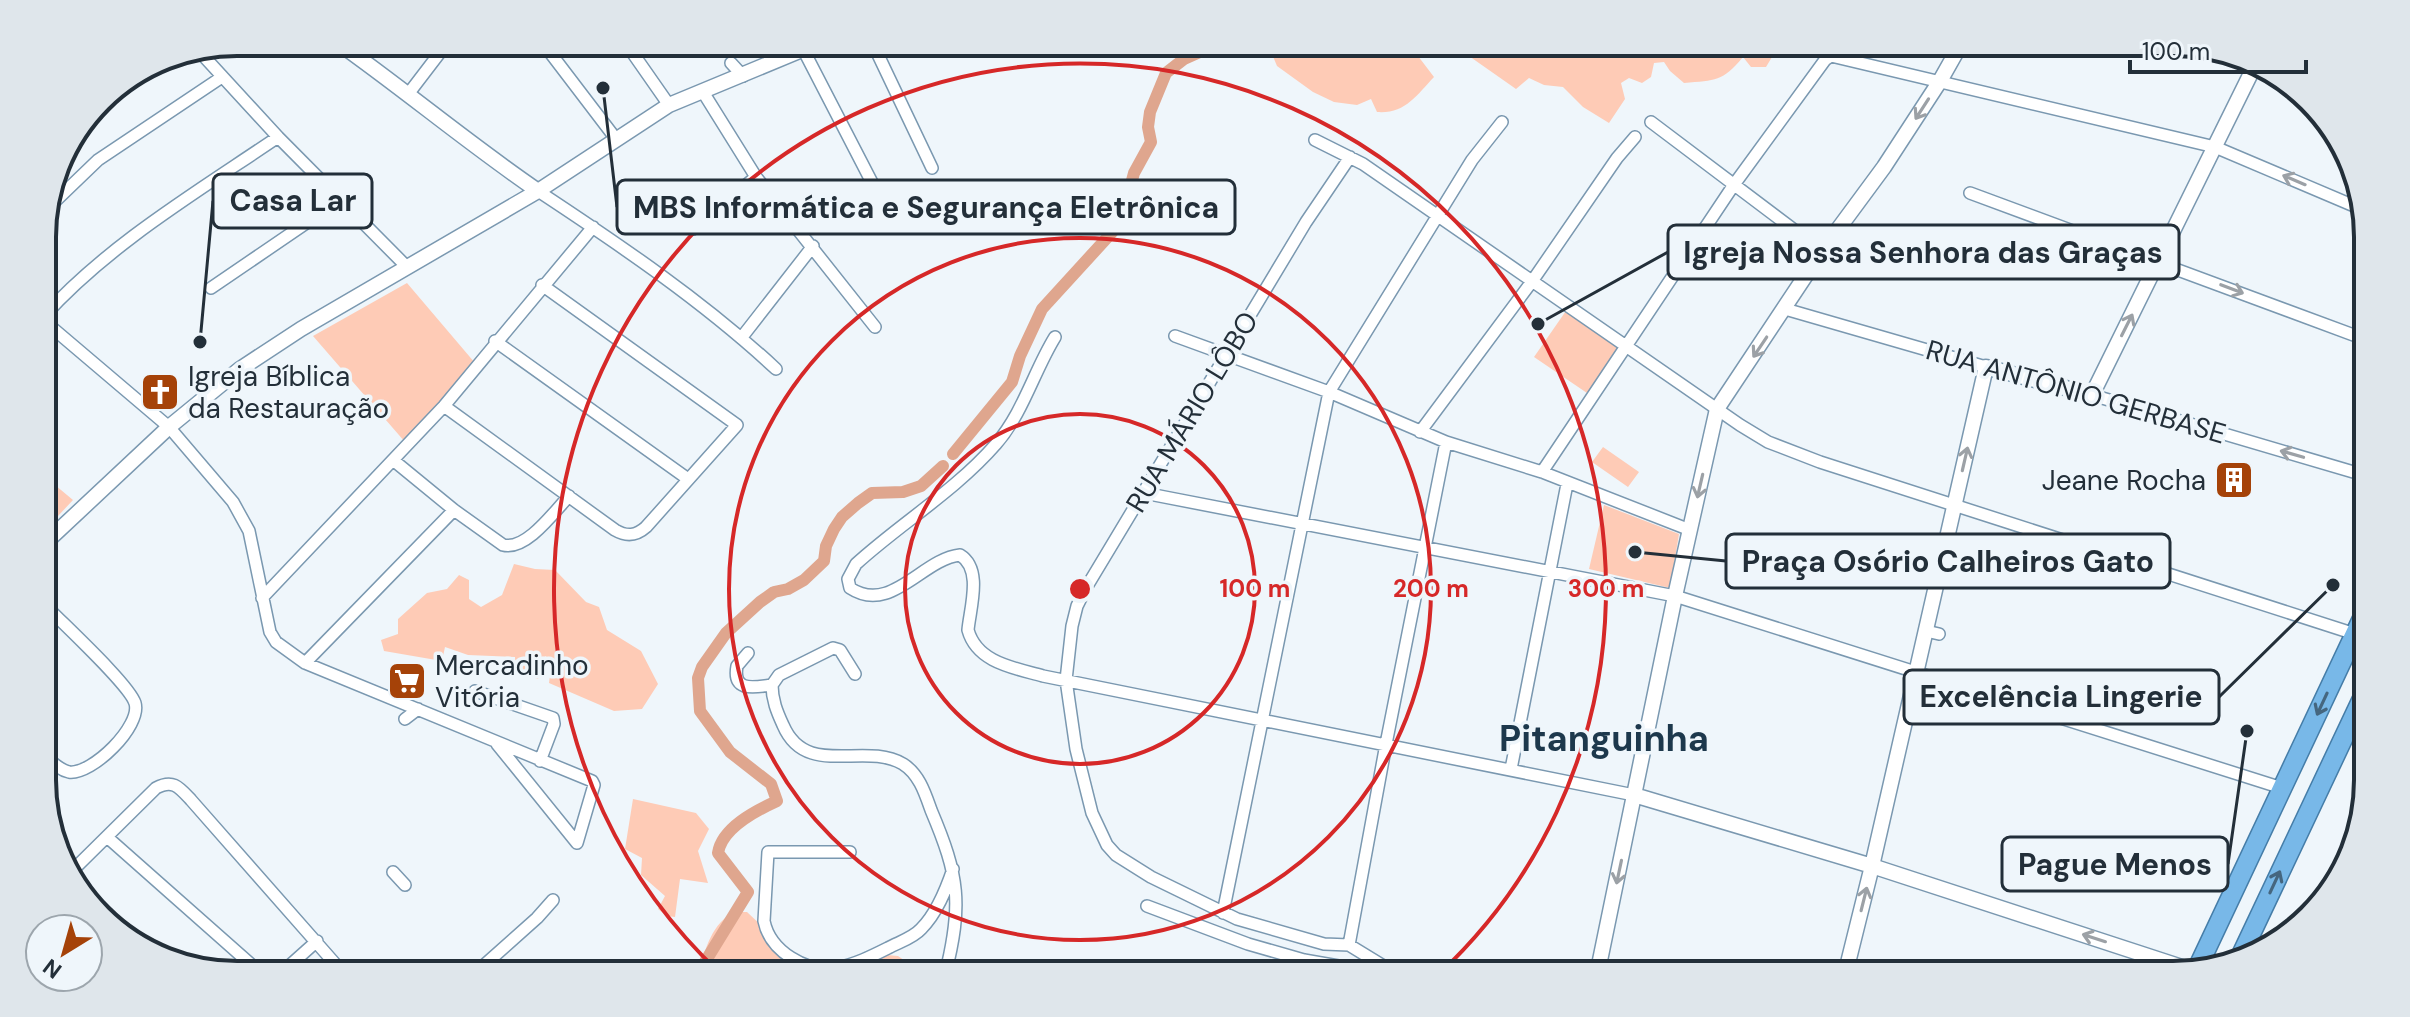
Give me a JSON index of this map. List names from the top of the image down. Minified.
{"streets":{"street":["RUA ANTÔNIO GERBASE","RUA MÁRIO LÔBO"]},"one_way":["RUA ANTÔNIO GERBASE"],"districts":["Pitanguinha"],"places":{"other":["MBS Informática e Segurança Eletrônica","Igreja Nossa Senhora das Graças","Casa Lar","Praça Osório Calheiros Gato","Excelência Lingerie","Pague Menos"],"church":["Igreja Bíblica da Restauração"],"building":["Jeane Rocha"],"supermarket":["Mercadinho Vitória"]},"scale_bar":"100 m","north":"bottom left","rings":["100 m","200 m","300 m"]}
